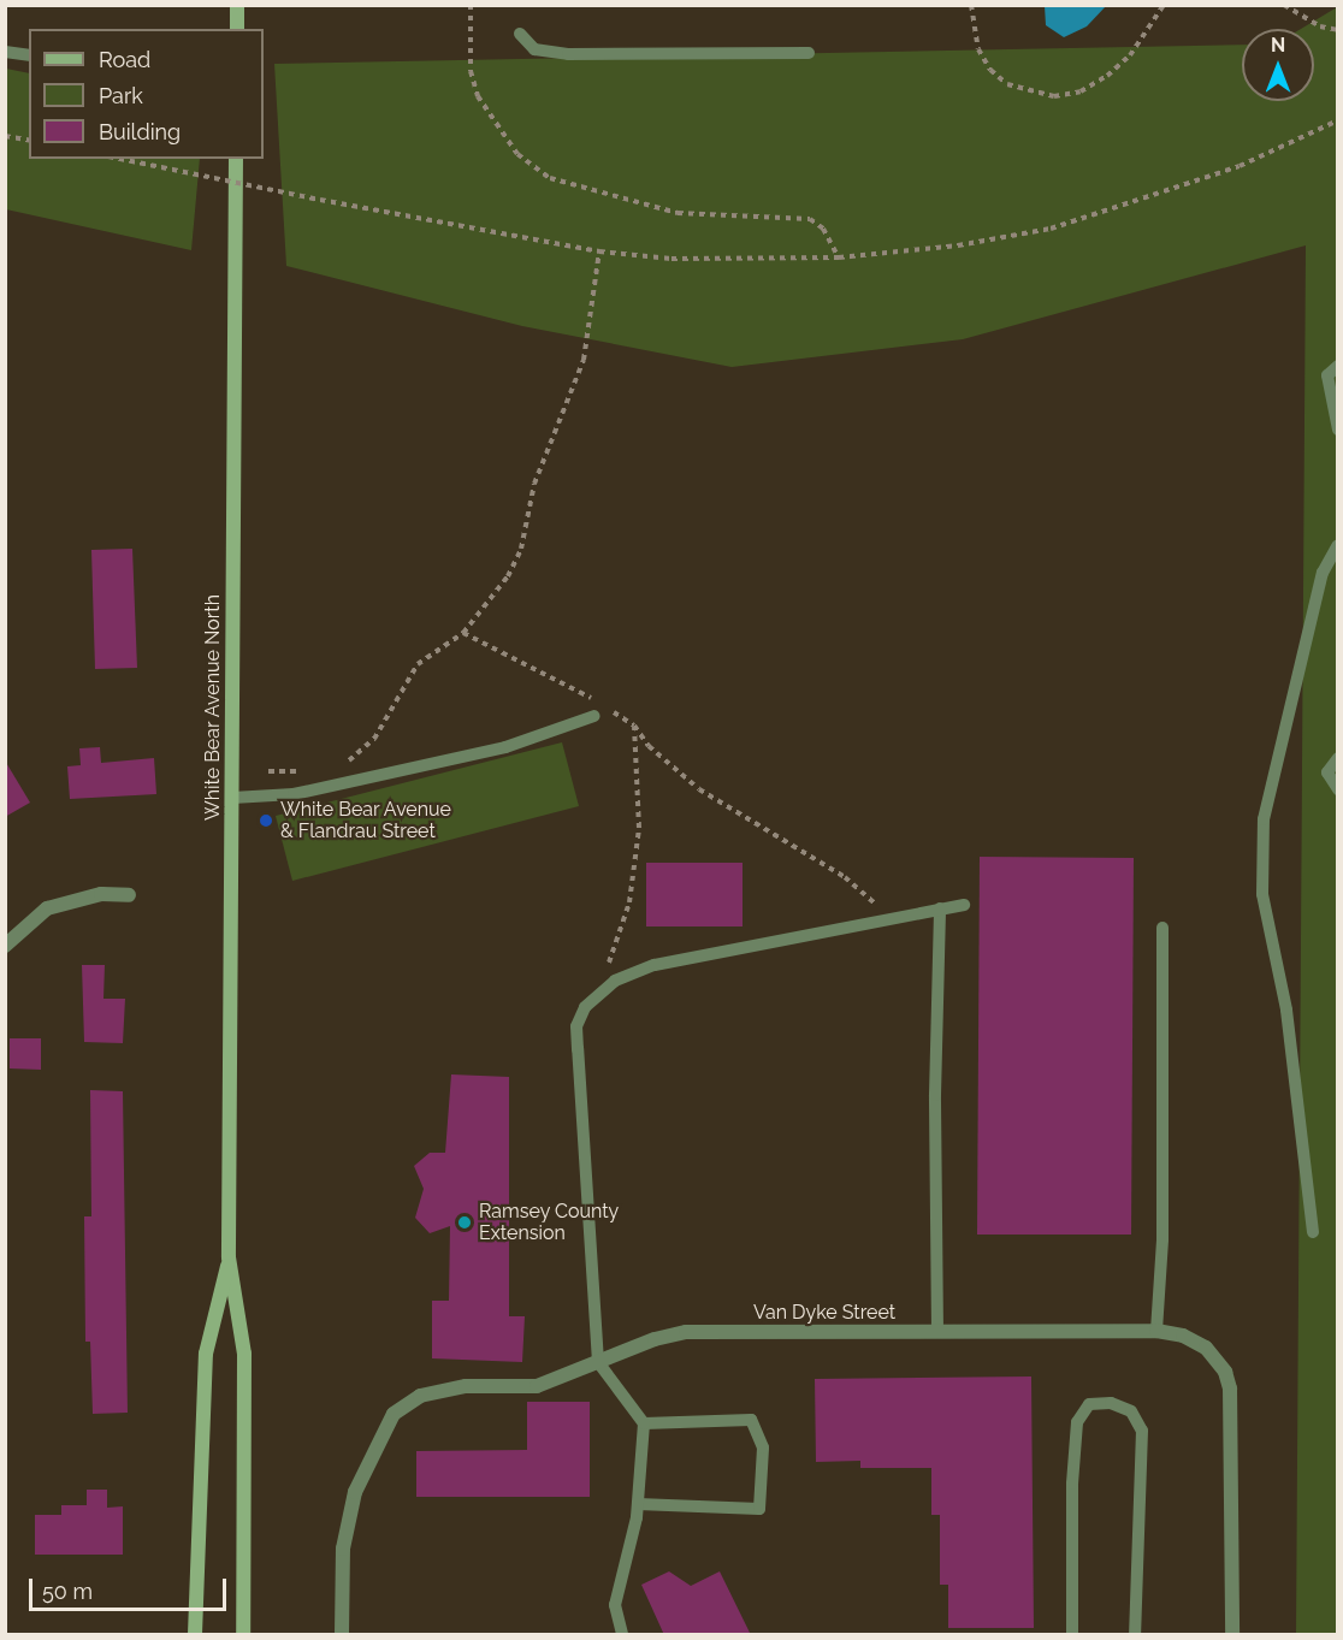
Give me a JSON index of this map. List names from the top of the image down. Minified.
{"streets":{"main road":["White Bear Avenue North"],"street":["Van Dyke Street"]},"places":["White Bear Avenue & Flandrau Street","Ramsey County Extension"],"legend":["Road","Park","Building"],"scale_bar":"50 m","north":"top"}
